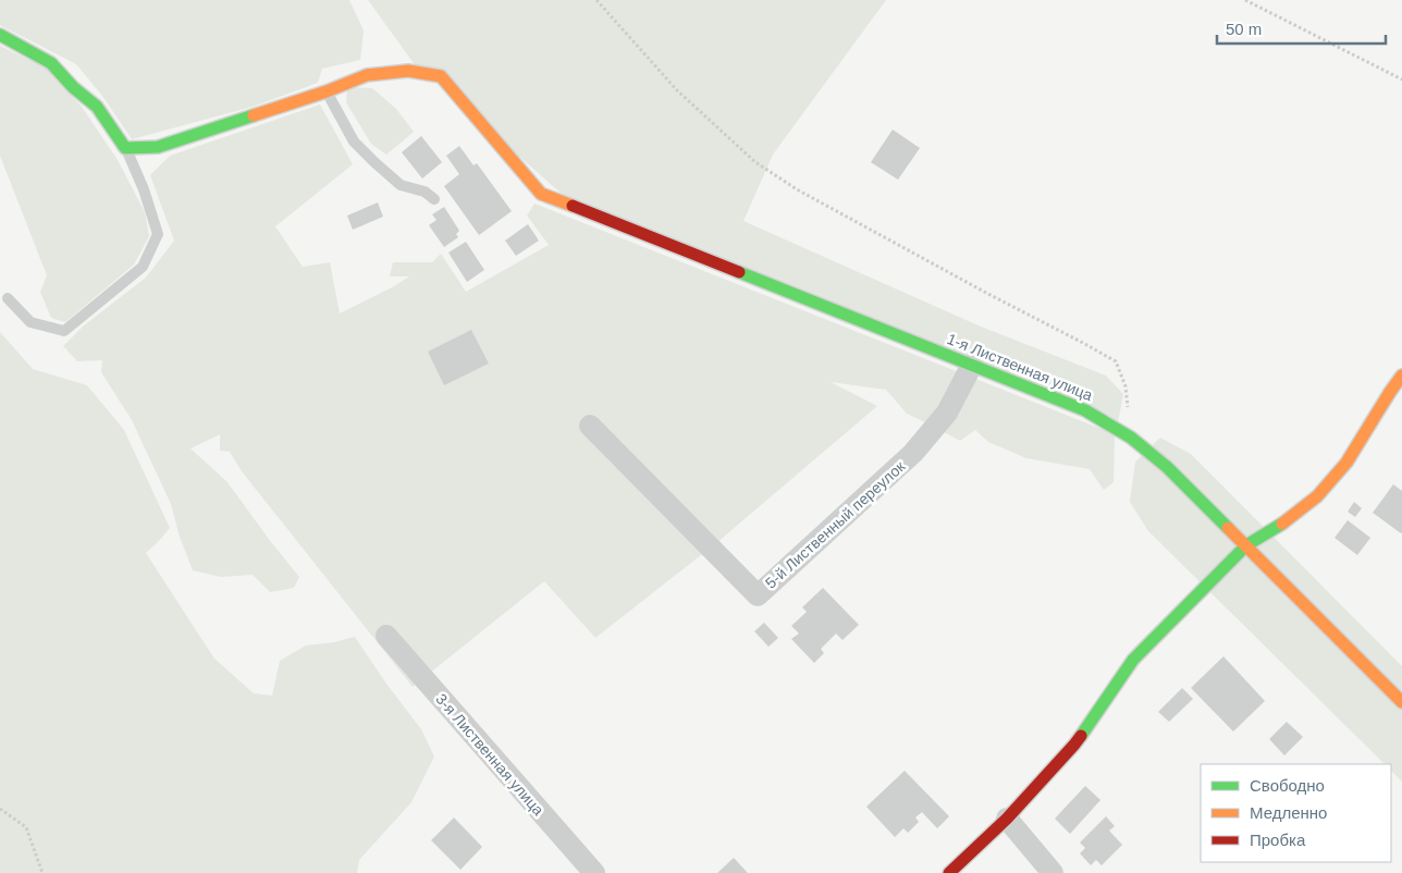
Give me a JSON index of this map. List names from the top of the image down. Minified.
{"streets":{"street":["1-я Лиственная улица","5-й Лиственный переулок","3-я Лиственная улица"]},"crossings":[["1-я Лиственная улица","5-й Лиственный переулок"]],"legend":["Свободно","Медленно","Пробка"],"scale_bar":"50 m"}
